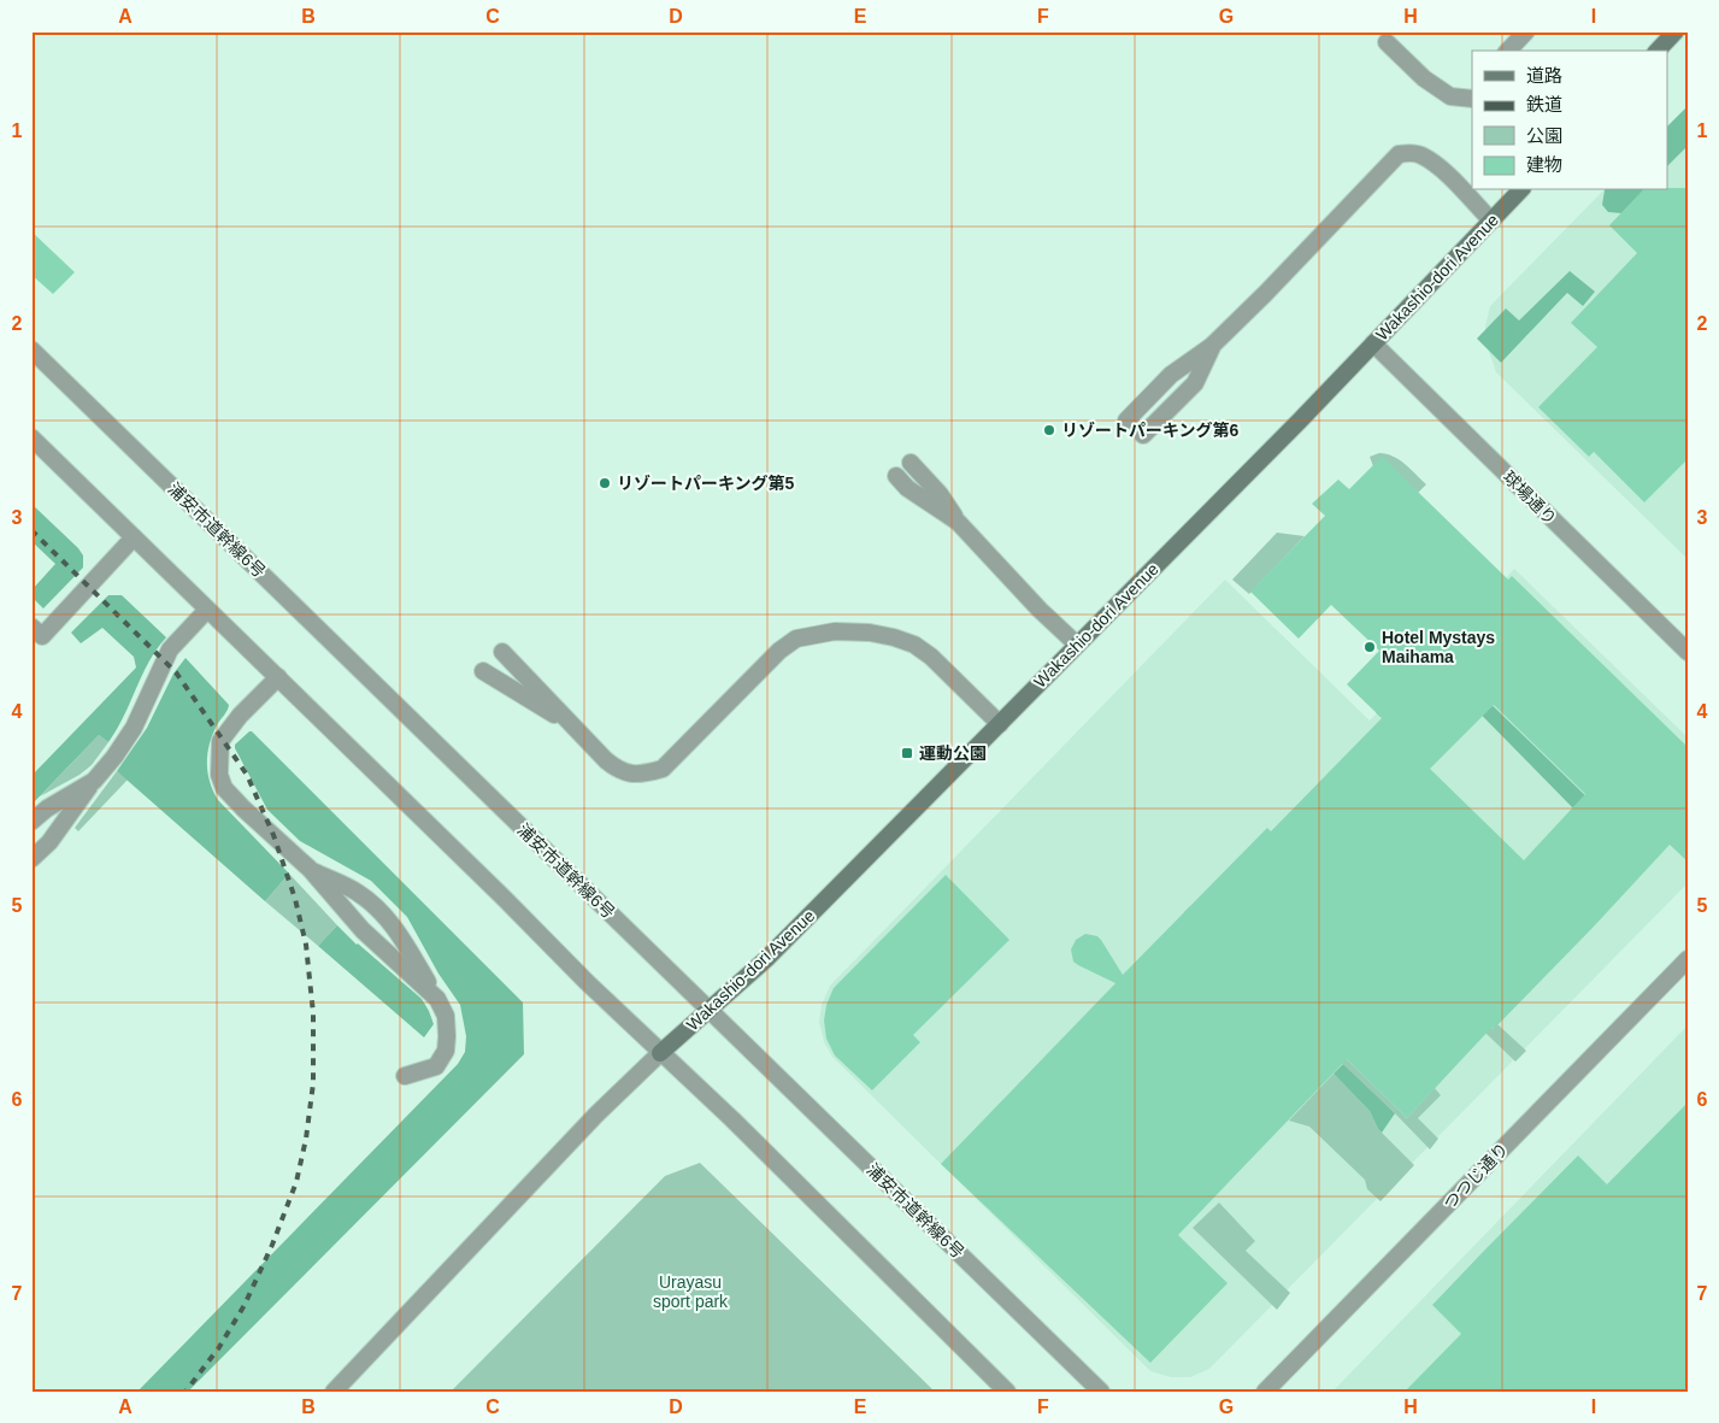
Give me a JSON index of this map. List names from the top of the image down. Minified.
{"streets":{"main road":["Wakashio-dori Avenue"],"street":["球場通り","浦安市道幹線6号","つつじ通り"]},"crossings":[["Wakashio-dori Avenue","球場通り"],["Wakashio-dori Avenue","浦安市道幹線6号"]],"parks":["Urayasu sport park"],"places":{"other":["リゾートパーキング第6","リゾートパーキング第5","Hotel Mystays Maihama"],"transit":["運動公園"]},"legend":["道路","鉄道","公園","建物"],"grid":{"columns":["A","B","C","D","E","F","G","H","I"],"rows":["1","2","3","4","5","6","7"]}}
